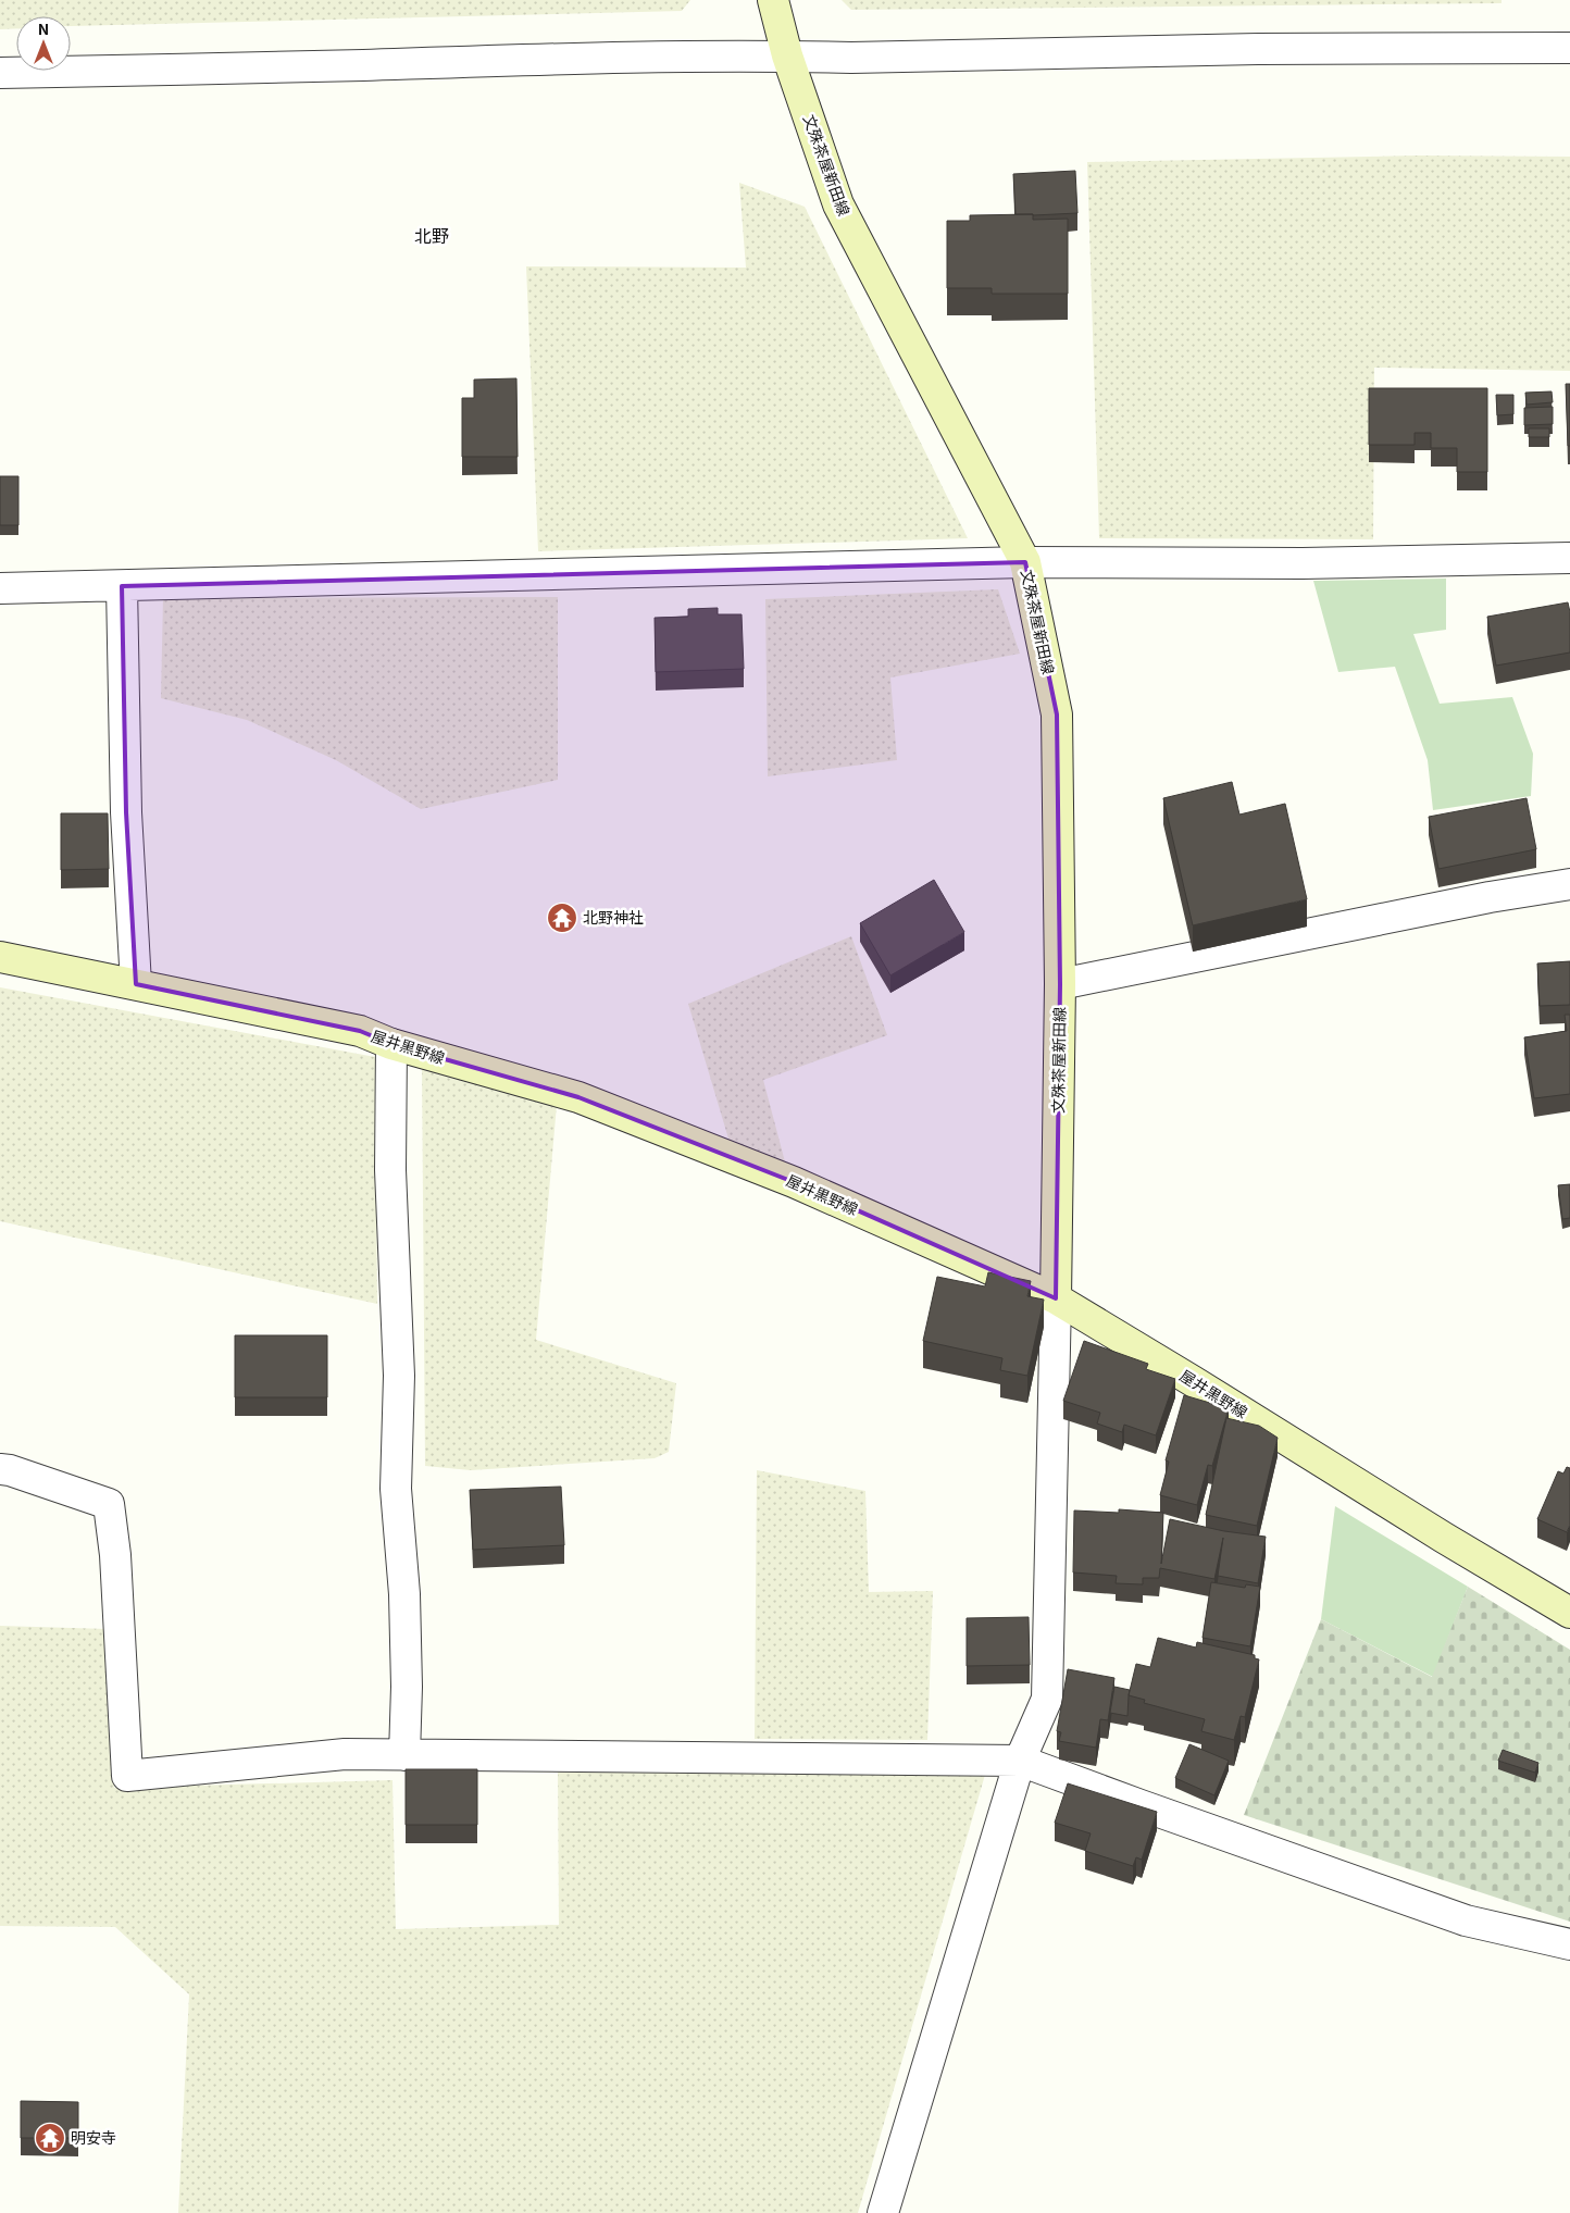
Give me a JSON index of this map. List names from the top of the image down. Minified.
{"streets":{"main road":["文殊茶屋新田線","屋井黒野線"]},"crossings":[["文殊茶屋新田線","屋井黒野線"]],"districts":["北野"],"places":{"temple":["北野神社","明安寺"]},"north":"top"}
